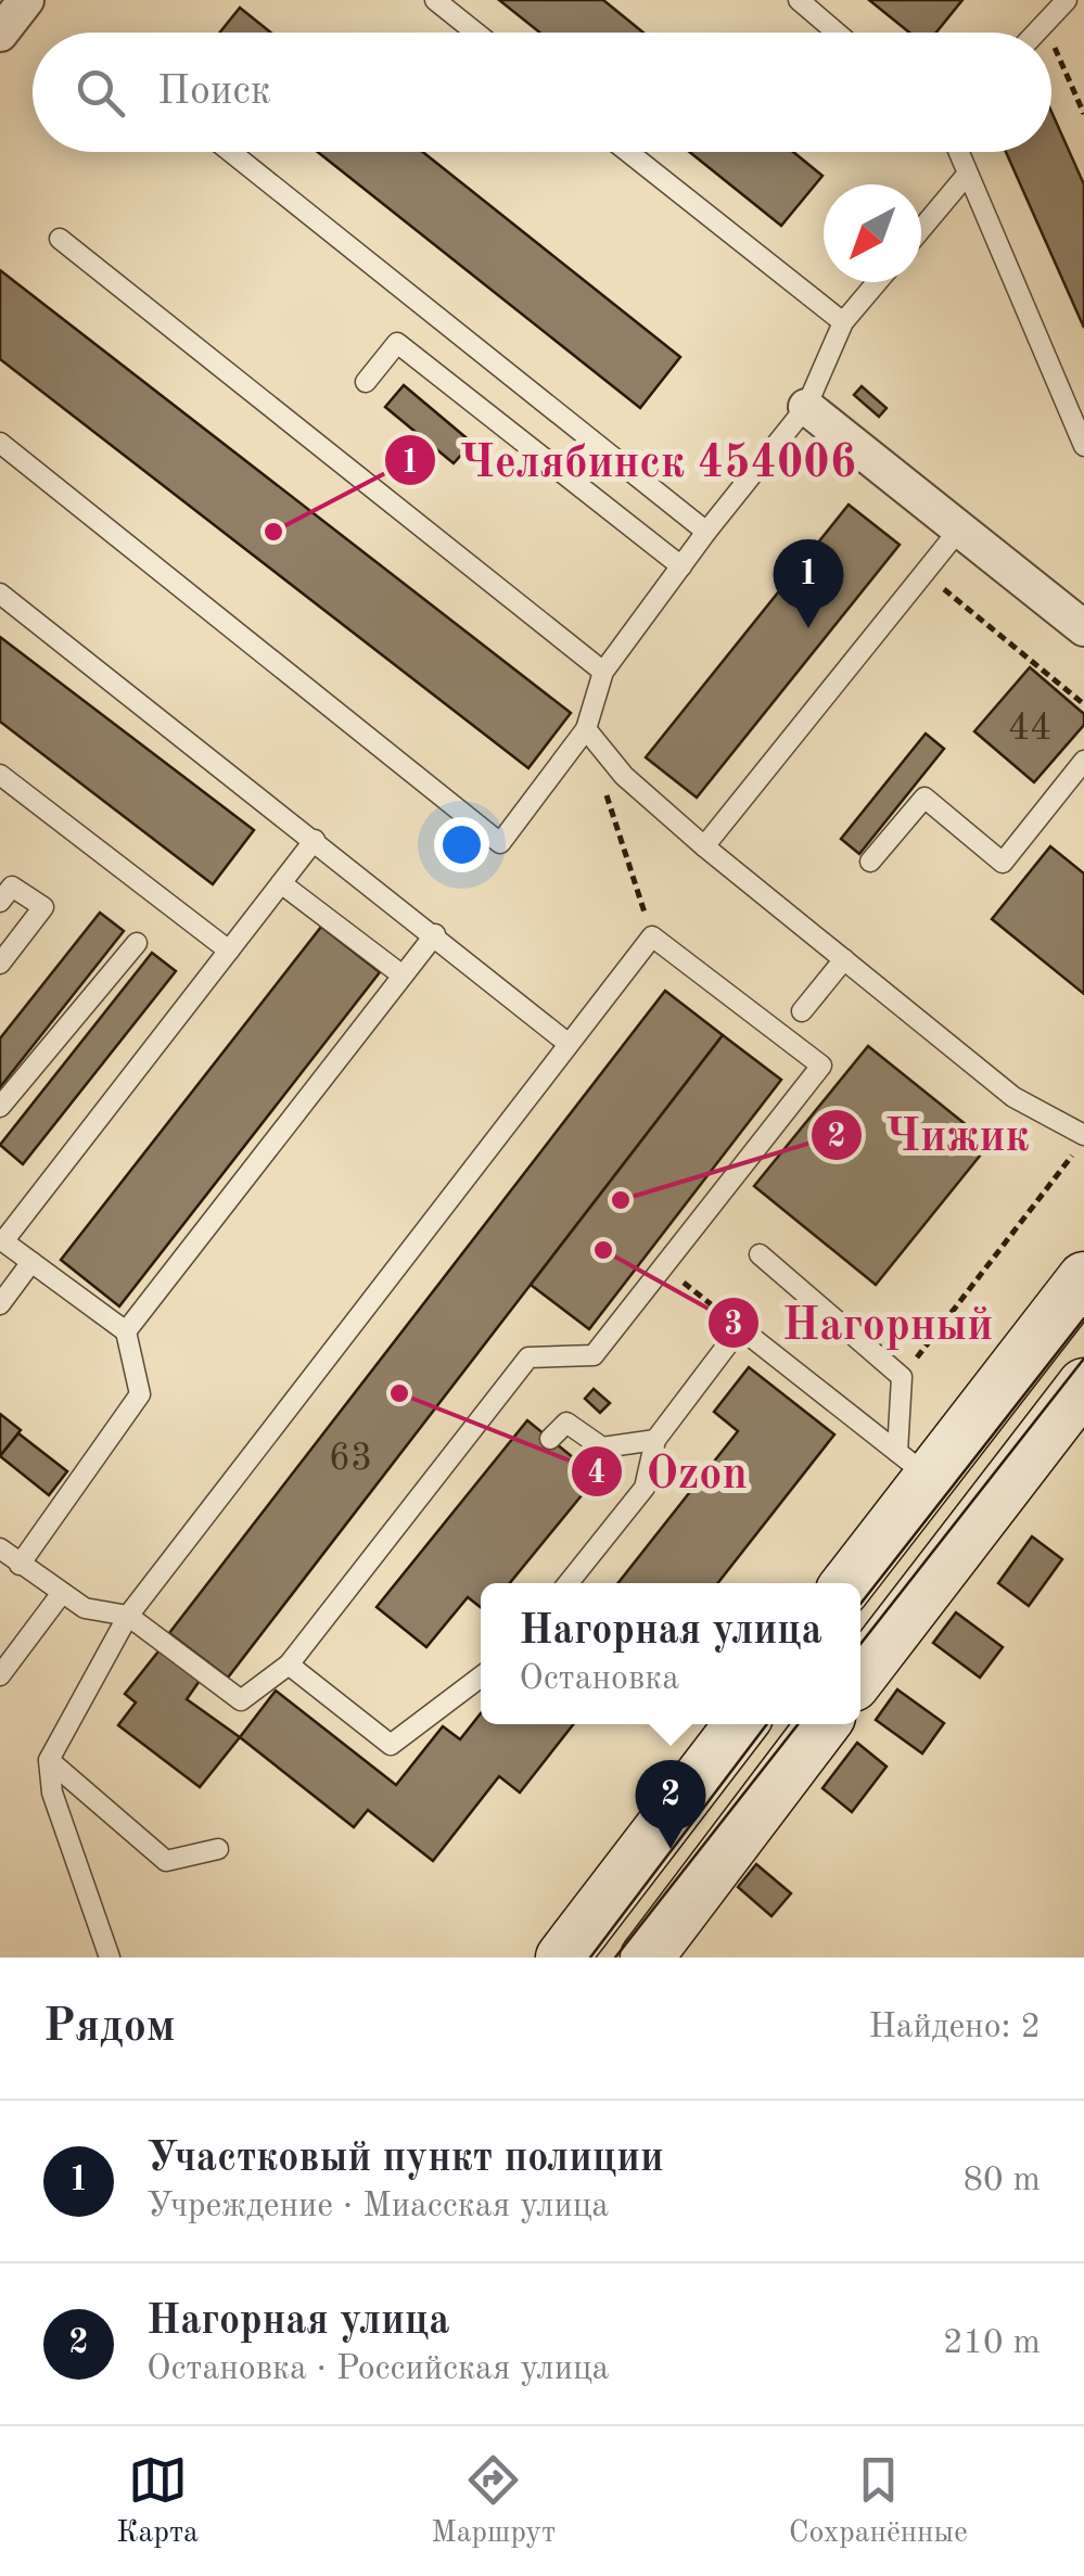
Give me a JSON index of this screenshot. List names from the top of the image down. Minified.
{"places":["Челябинск 454006","Чижик","Нагорный","Ozon"],"house_numbers":["44","63"],"north":"bottom left","page":{"search":"Поиск","pins":["1","2"],"popup":["Нагорная улица","Остановка"],"heading":["Рядом","Найдено: 2"],"list":[{"mark":"1","name":"Участковый пункт полиции","note":"Учреждение · Миасская улица","value":"80 m"},{"mark":"2","name":"Нагорная улица","note":"Остановка · Российская улица","value":"210 m"}],"nav":["Карта","Маршрут","Сохранённые"]}}
